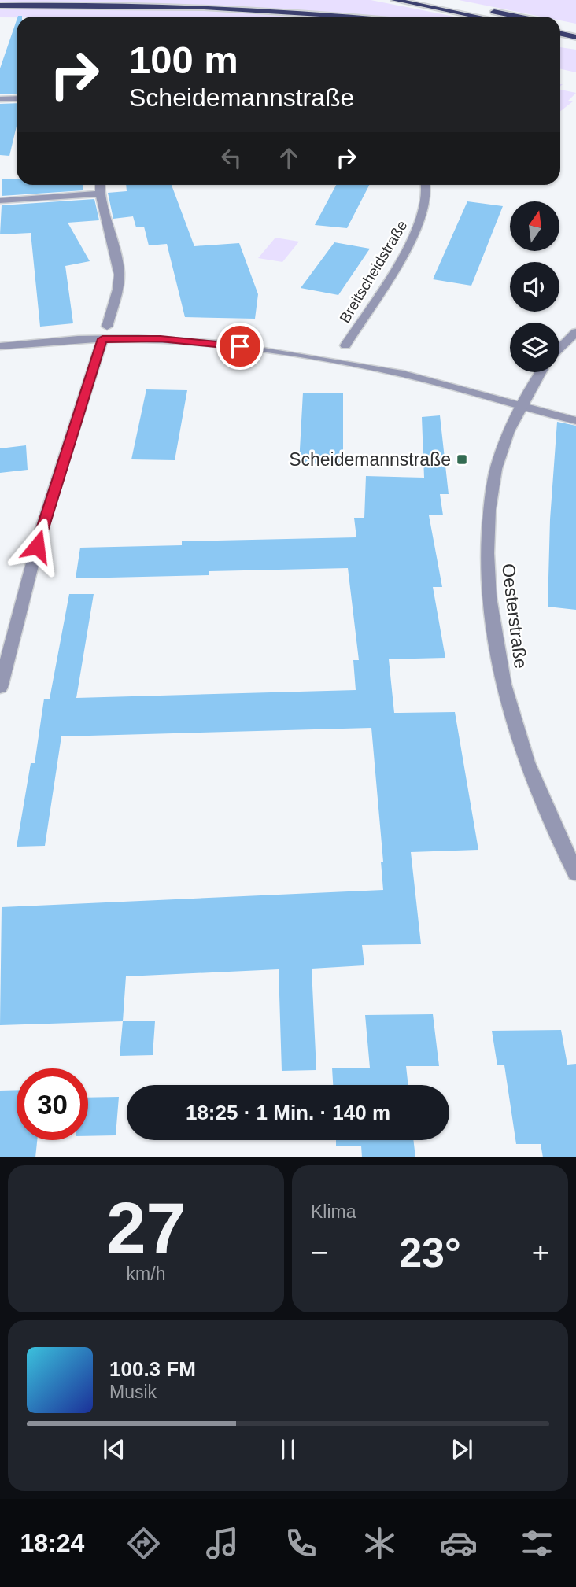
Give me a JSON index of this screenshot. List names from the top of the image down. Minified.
{"streets":{"street":["Breitscheidstraße","Oesterstraße"]},"places":{"transit":["Scheidemannstraße"]},"north":"top","page":{"turn":["100 m","Scheidemannstraße"],"limit":"30","trip":"18:25 · 1 Min. · 140 m","tile":[["27","km/h"],"Klima"],"heat":["−","23°","+"],"song":["100.3 FM","Musik"],"tabs":"18:24"}}
